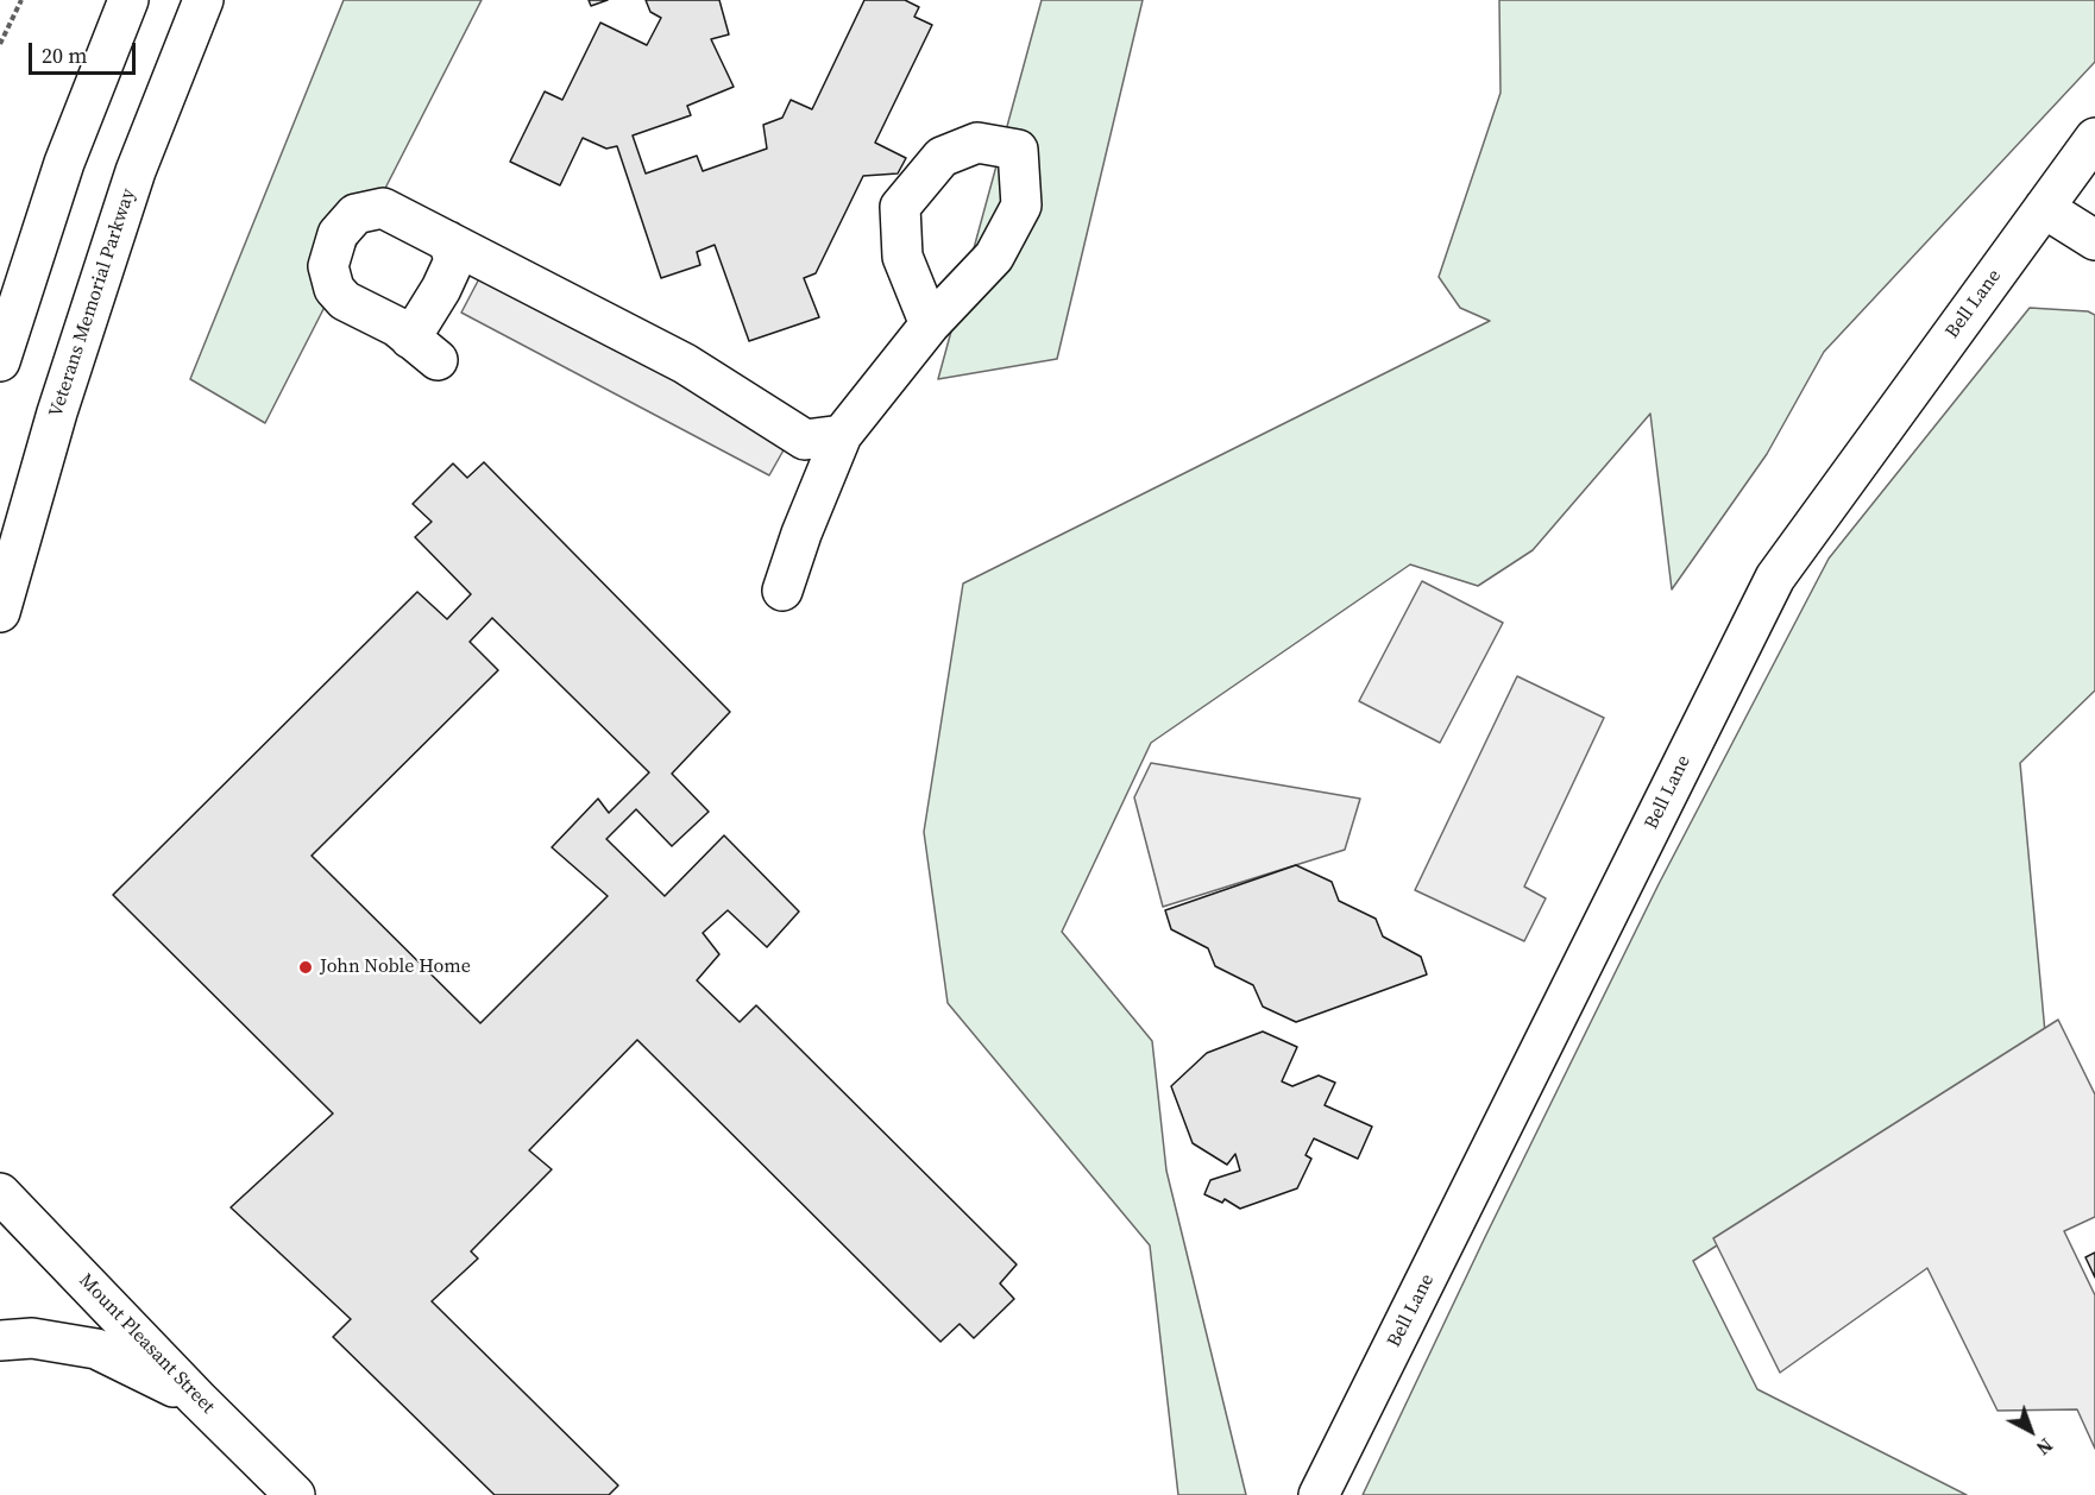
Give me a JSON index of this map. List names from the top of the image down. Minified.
{"streets":{"main road":["Veterans Memorial Parkway","Bell Lane","Mount Pleasant Street"]},"places":["John Noble Home"],"scale_bar":"20 m","north":"bottom right"}
